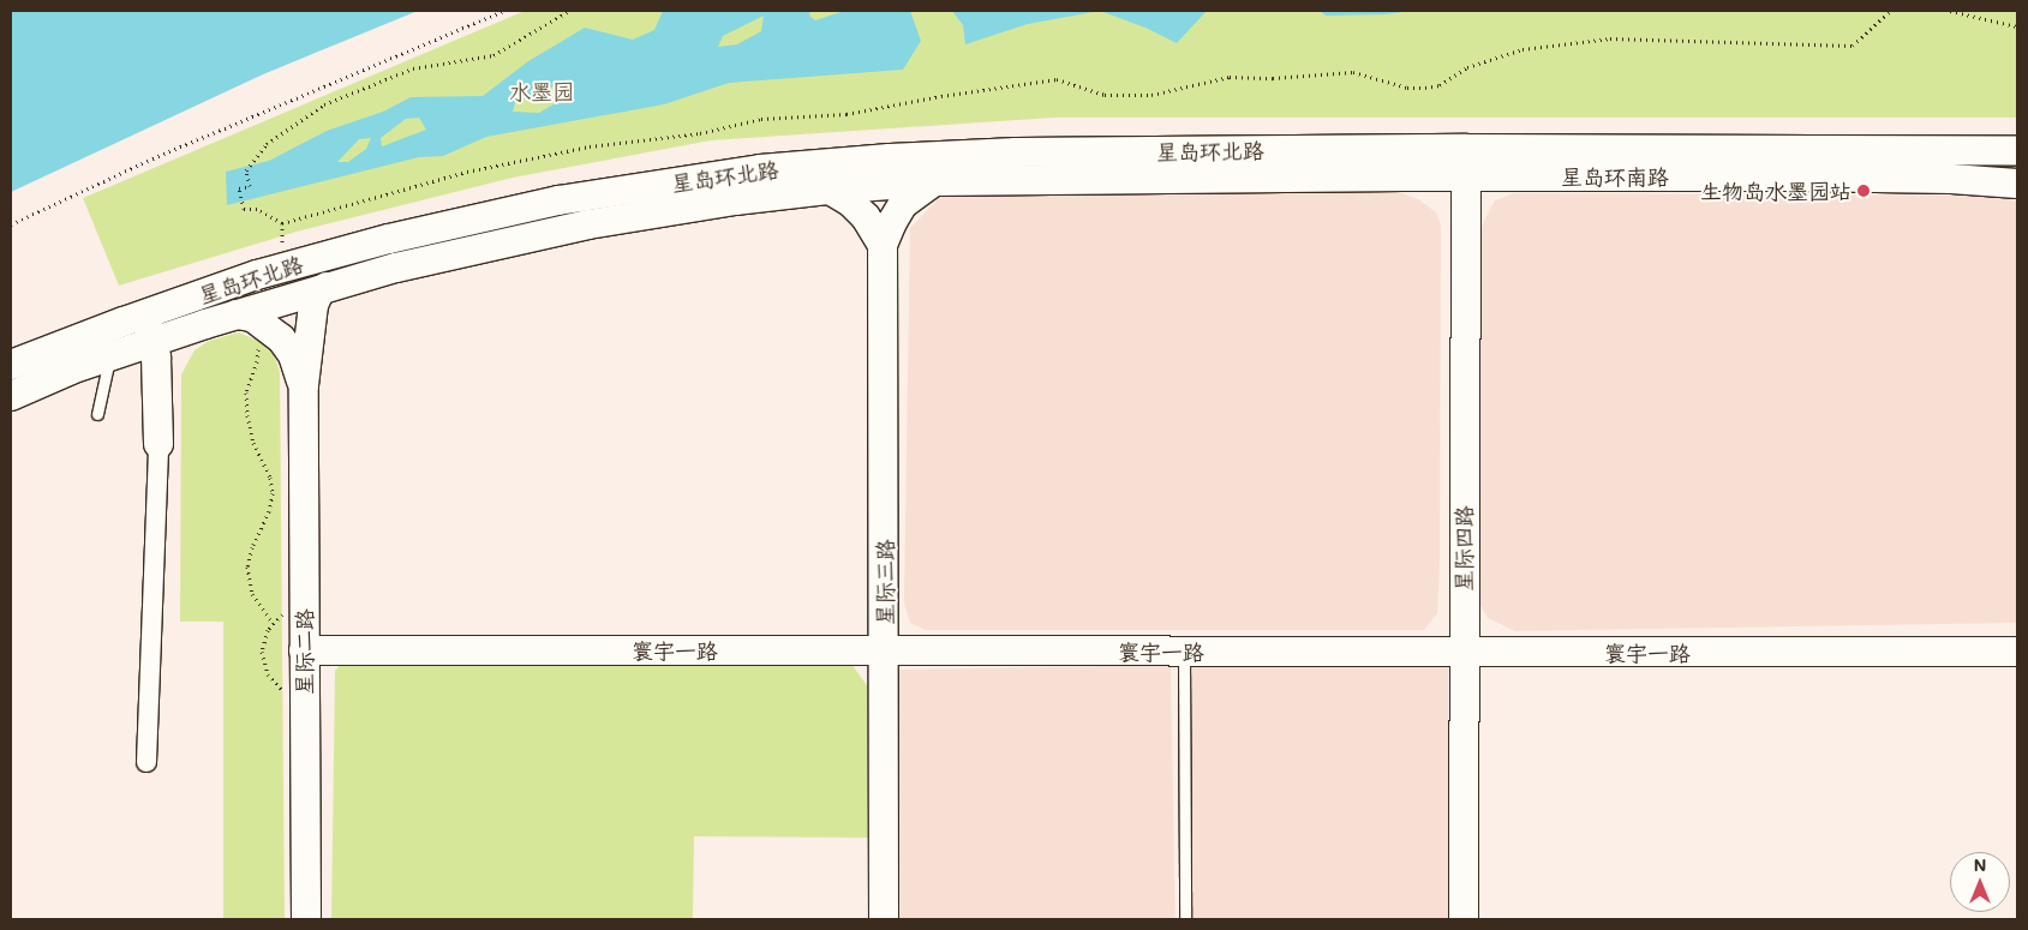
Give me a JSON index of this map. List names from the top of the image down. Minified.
{"streets":{"street":["星岛环北路","星岛环南路","星际四路","星际三路","寰宇一路","星际二路"]},"crossings":[["星岛环北路","星岛环南路"],["星岛环北路","星际四路"],["星岛环北路","星际三路"],["星岛环北路","星际二路"],["星岛环南路","星际四路"],["星际四路","寰宇一路"],["星际三路","寰宇一路"],["寰宇一路","星际二路"]],"parks":["水墨园"],"places":["生物岛水墨园站"],"north":"top"}
